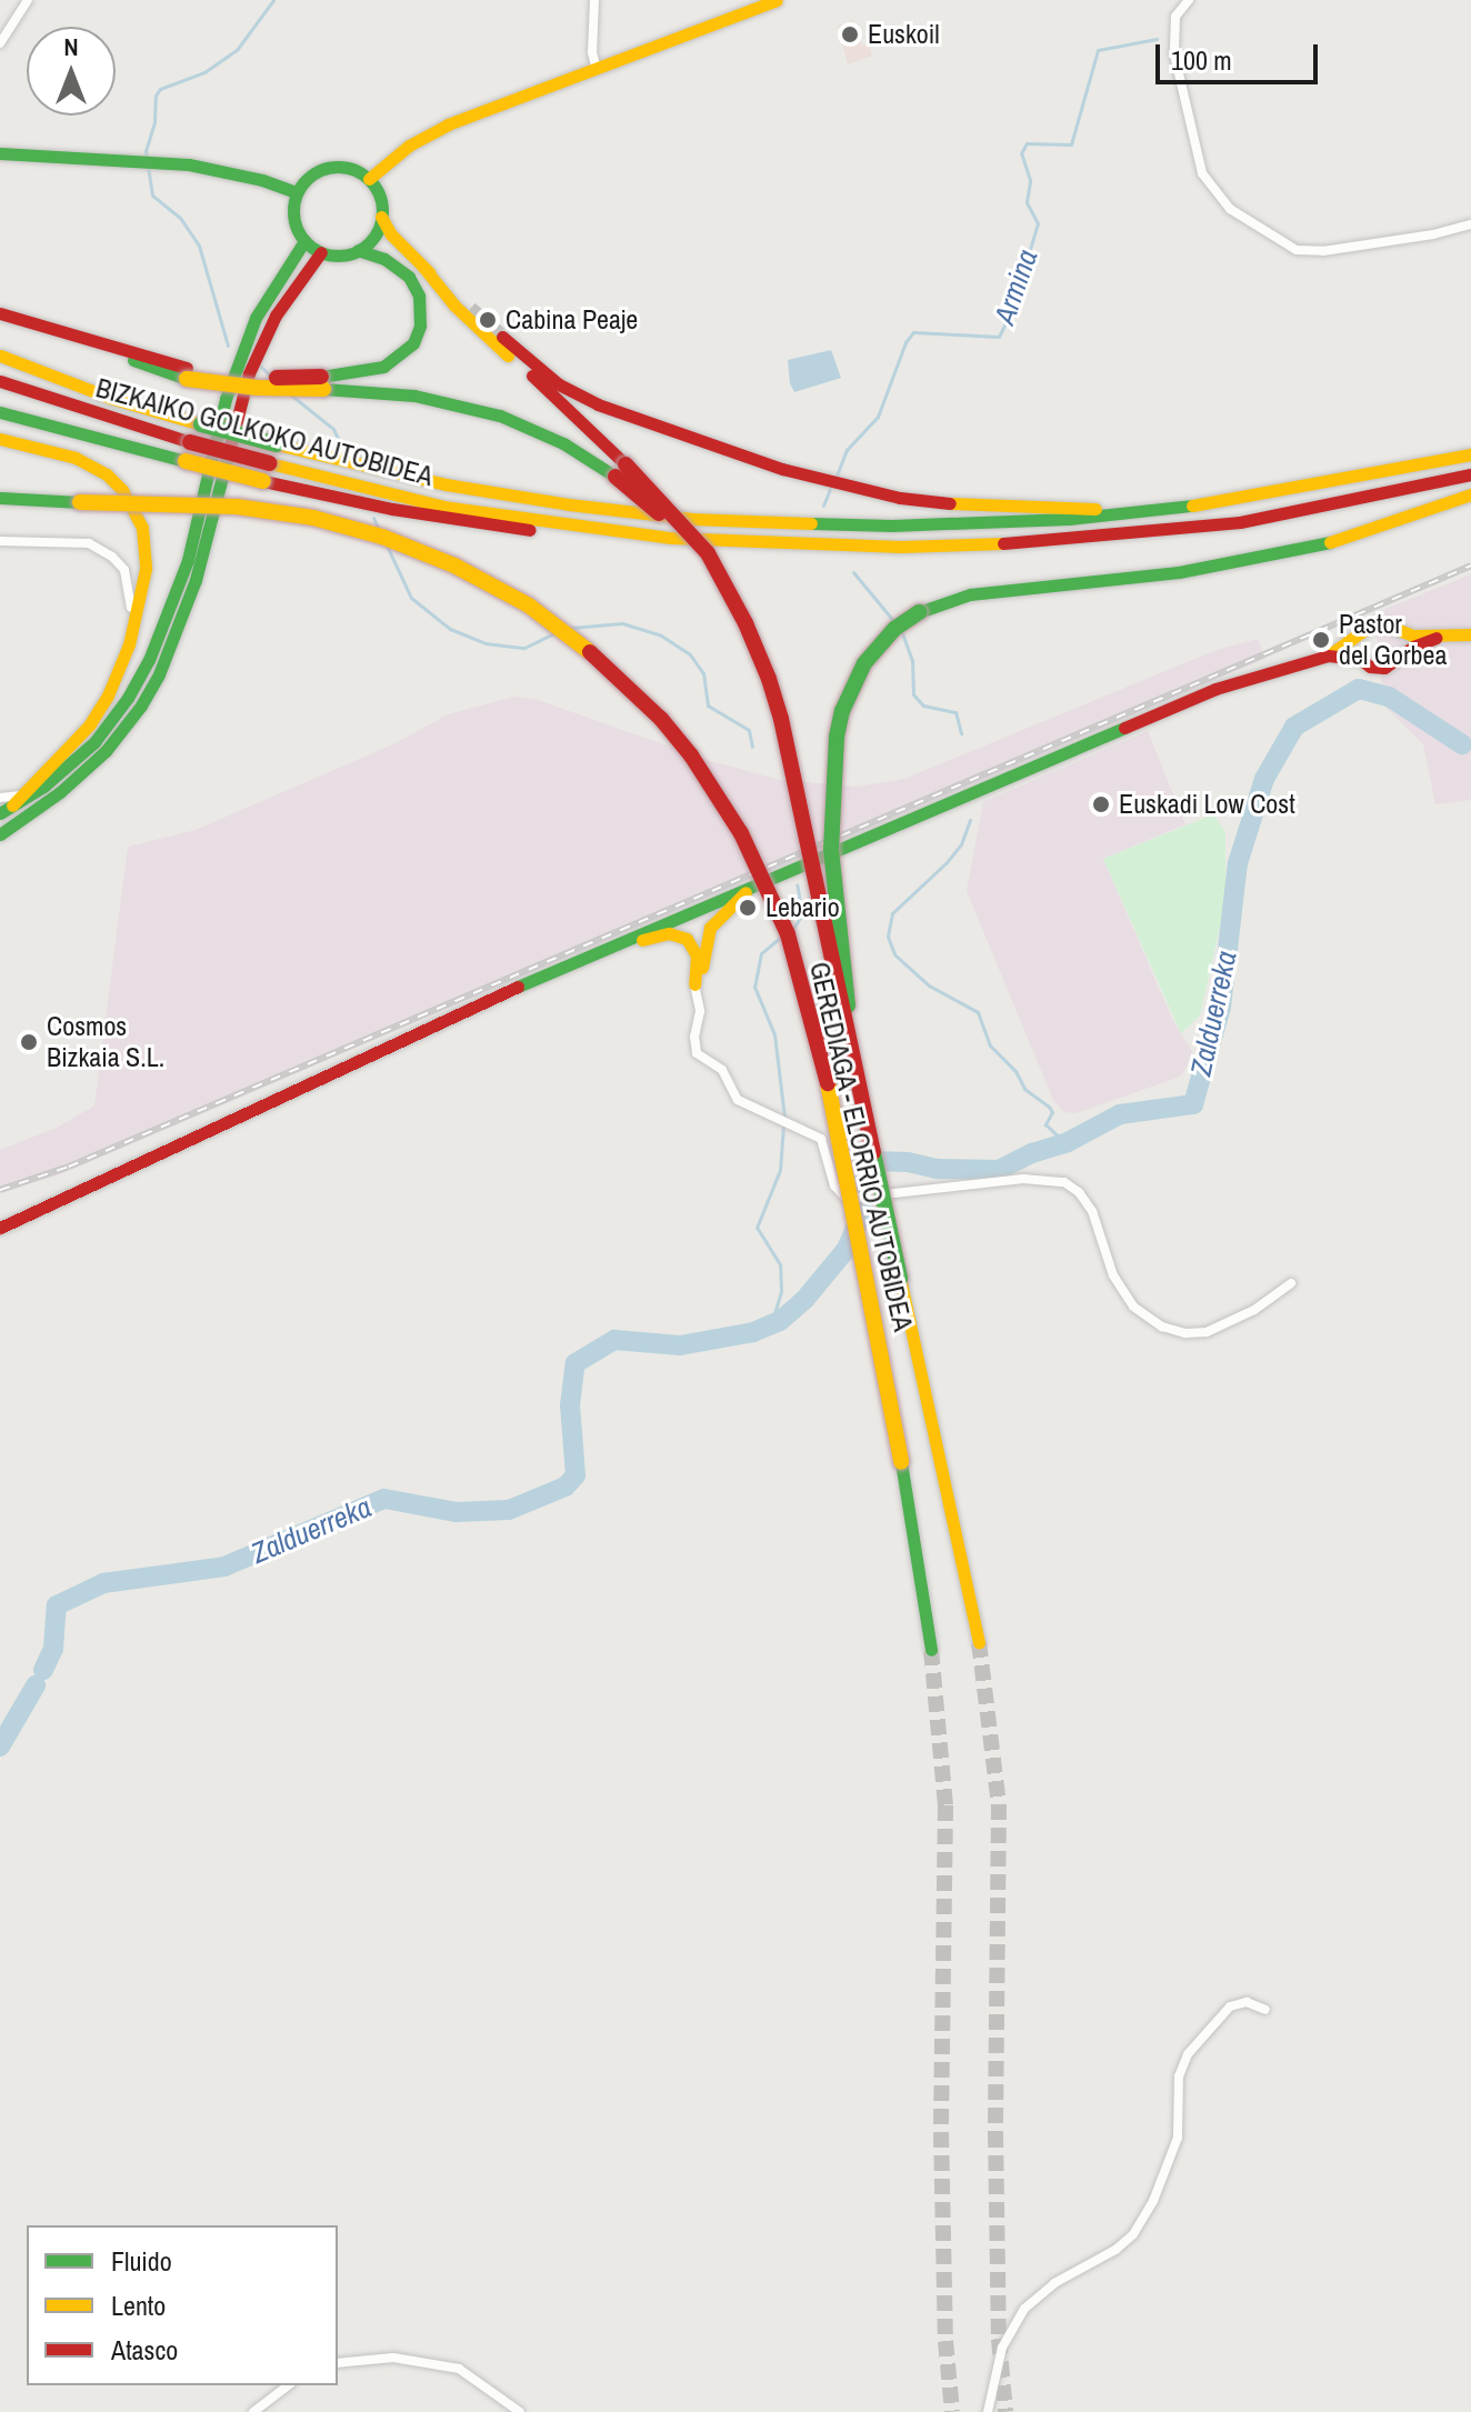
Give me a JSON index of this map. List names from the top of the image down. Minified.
{"streets":{"main road":["BIZKAIKO GOLKOKO AUTOBIDEA","GEREDIAGA - ELORRIO AUTOBIDEA"]},"water":["Armina","Zalduerreka"],"places":["Euskoil","Cabina Peaje","Pastor del Gorbea","Euskadi Low Cost","Lebario","Cosmos Bizkaia S.L."],"legend":["Fluido","Lento","Atasco"],"scale_bar":"100 m","north":"top"}
